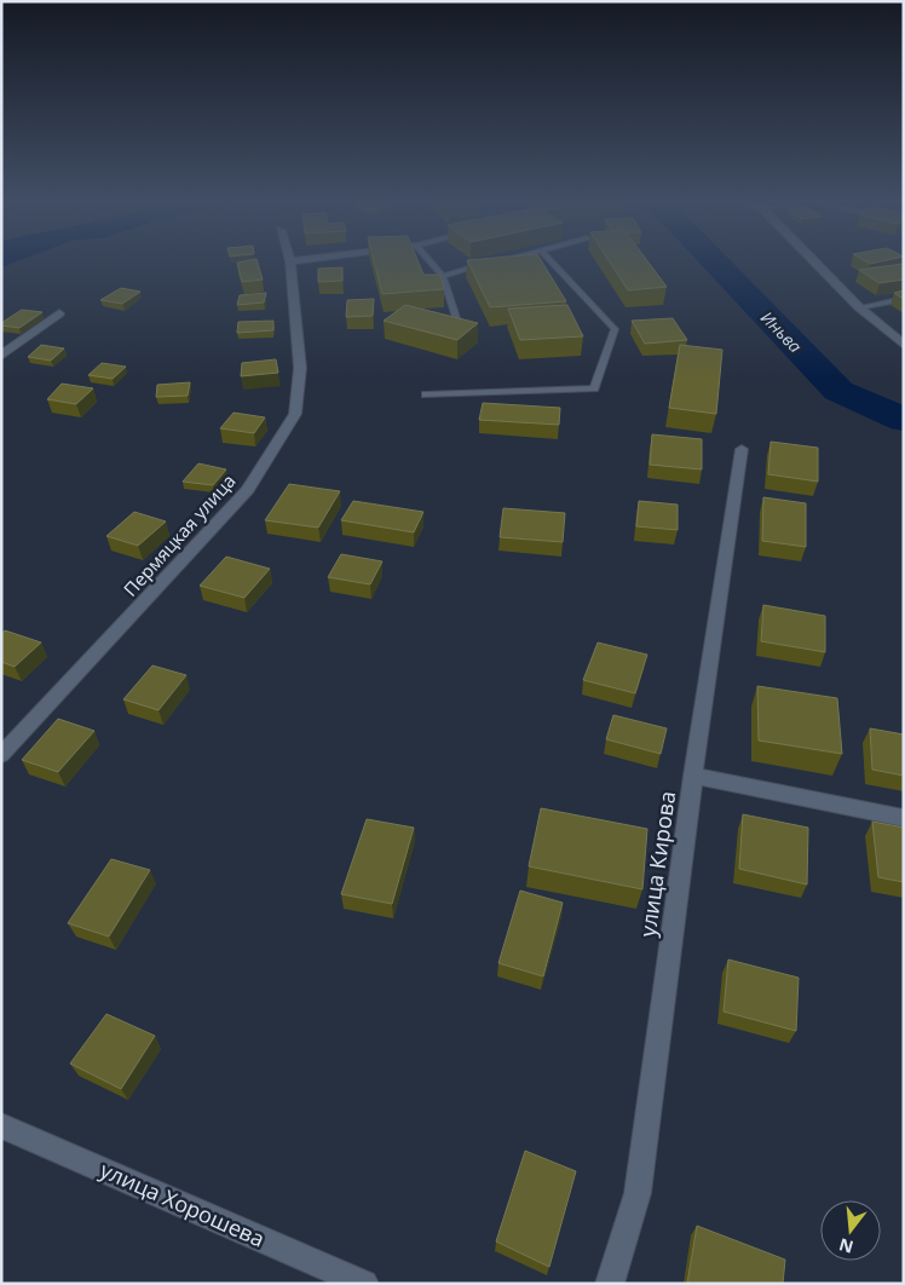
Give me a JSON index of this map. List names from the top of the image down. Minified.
{"streets":{"street":["Пермяцкая улица","улица Кирова","улица Хорошева"]},"water":["Иньва"],"north":"bottom"}
